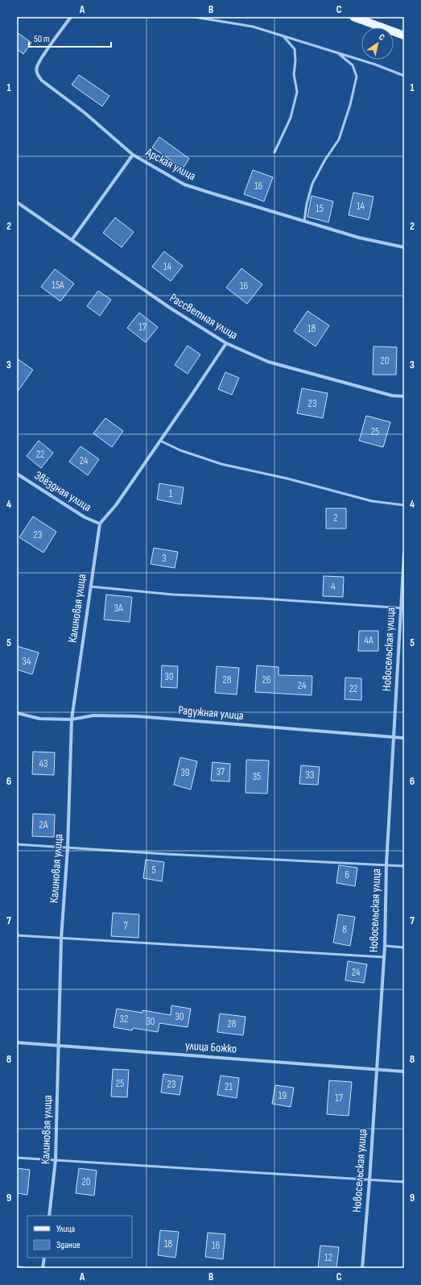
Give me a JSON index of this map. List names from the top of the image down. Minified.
{"streets":{"street":["Арская улица","Рассветная улица","Звёздная улица","Калиновая улица","Новосельская улица","Радужная улица","улица Божко"]},"crossings":[["Звёздная улица","Калиновая улица"],["Калиновая улица","Радужная улица"],["Калиновая улица","улица Божко"],["Новосельская улица","Радужная улица"],["Новосельская улица","улица Божко"]],"house_numbers":["16","14","15","14","15А","16","17","18","20","23","25","22","24","1","2","23","3","4","3А","4А","34","30","28","26","24","22","43","37","39","33","35","2А","5","6","7","8","24","30","32","30","28","25","23","21","19","17","20","18","16","12"],"legend":["Улица","Здание"],"scale_bar":"50 m","north":"top right","grid":{"columns":["A","B","C"],"rows":["1","2","3","4","5","6","7","8","9"]}}
